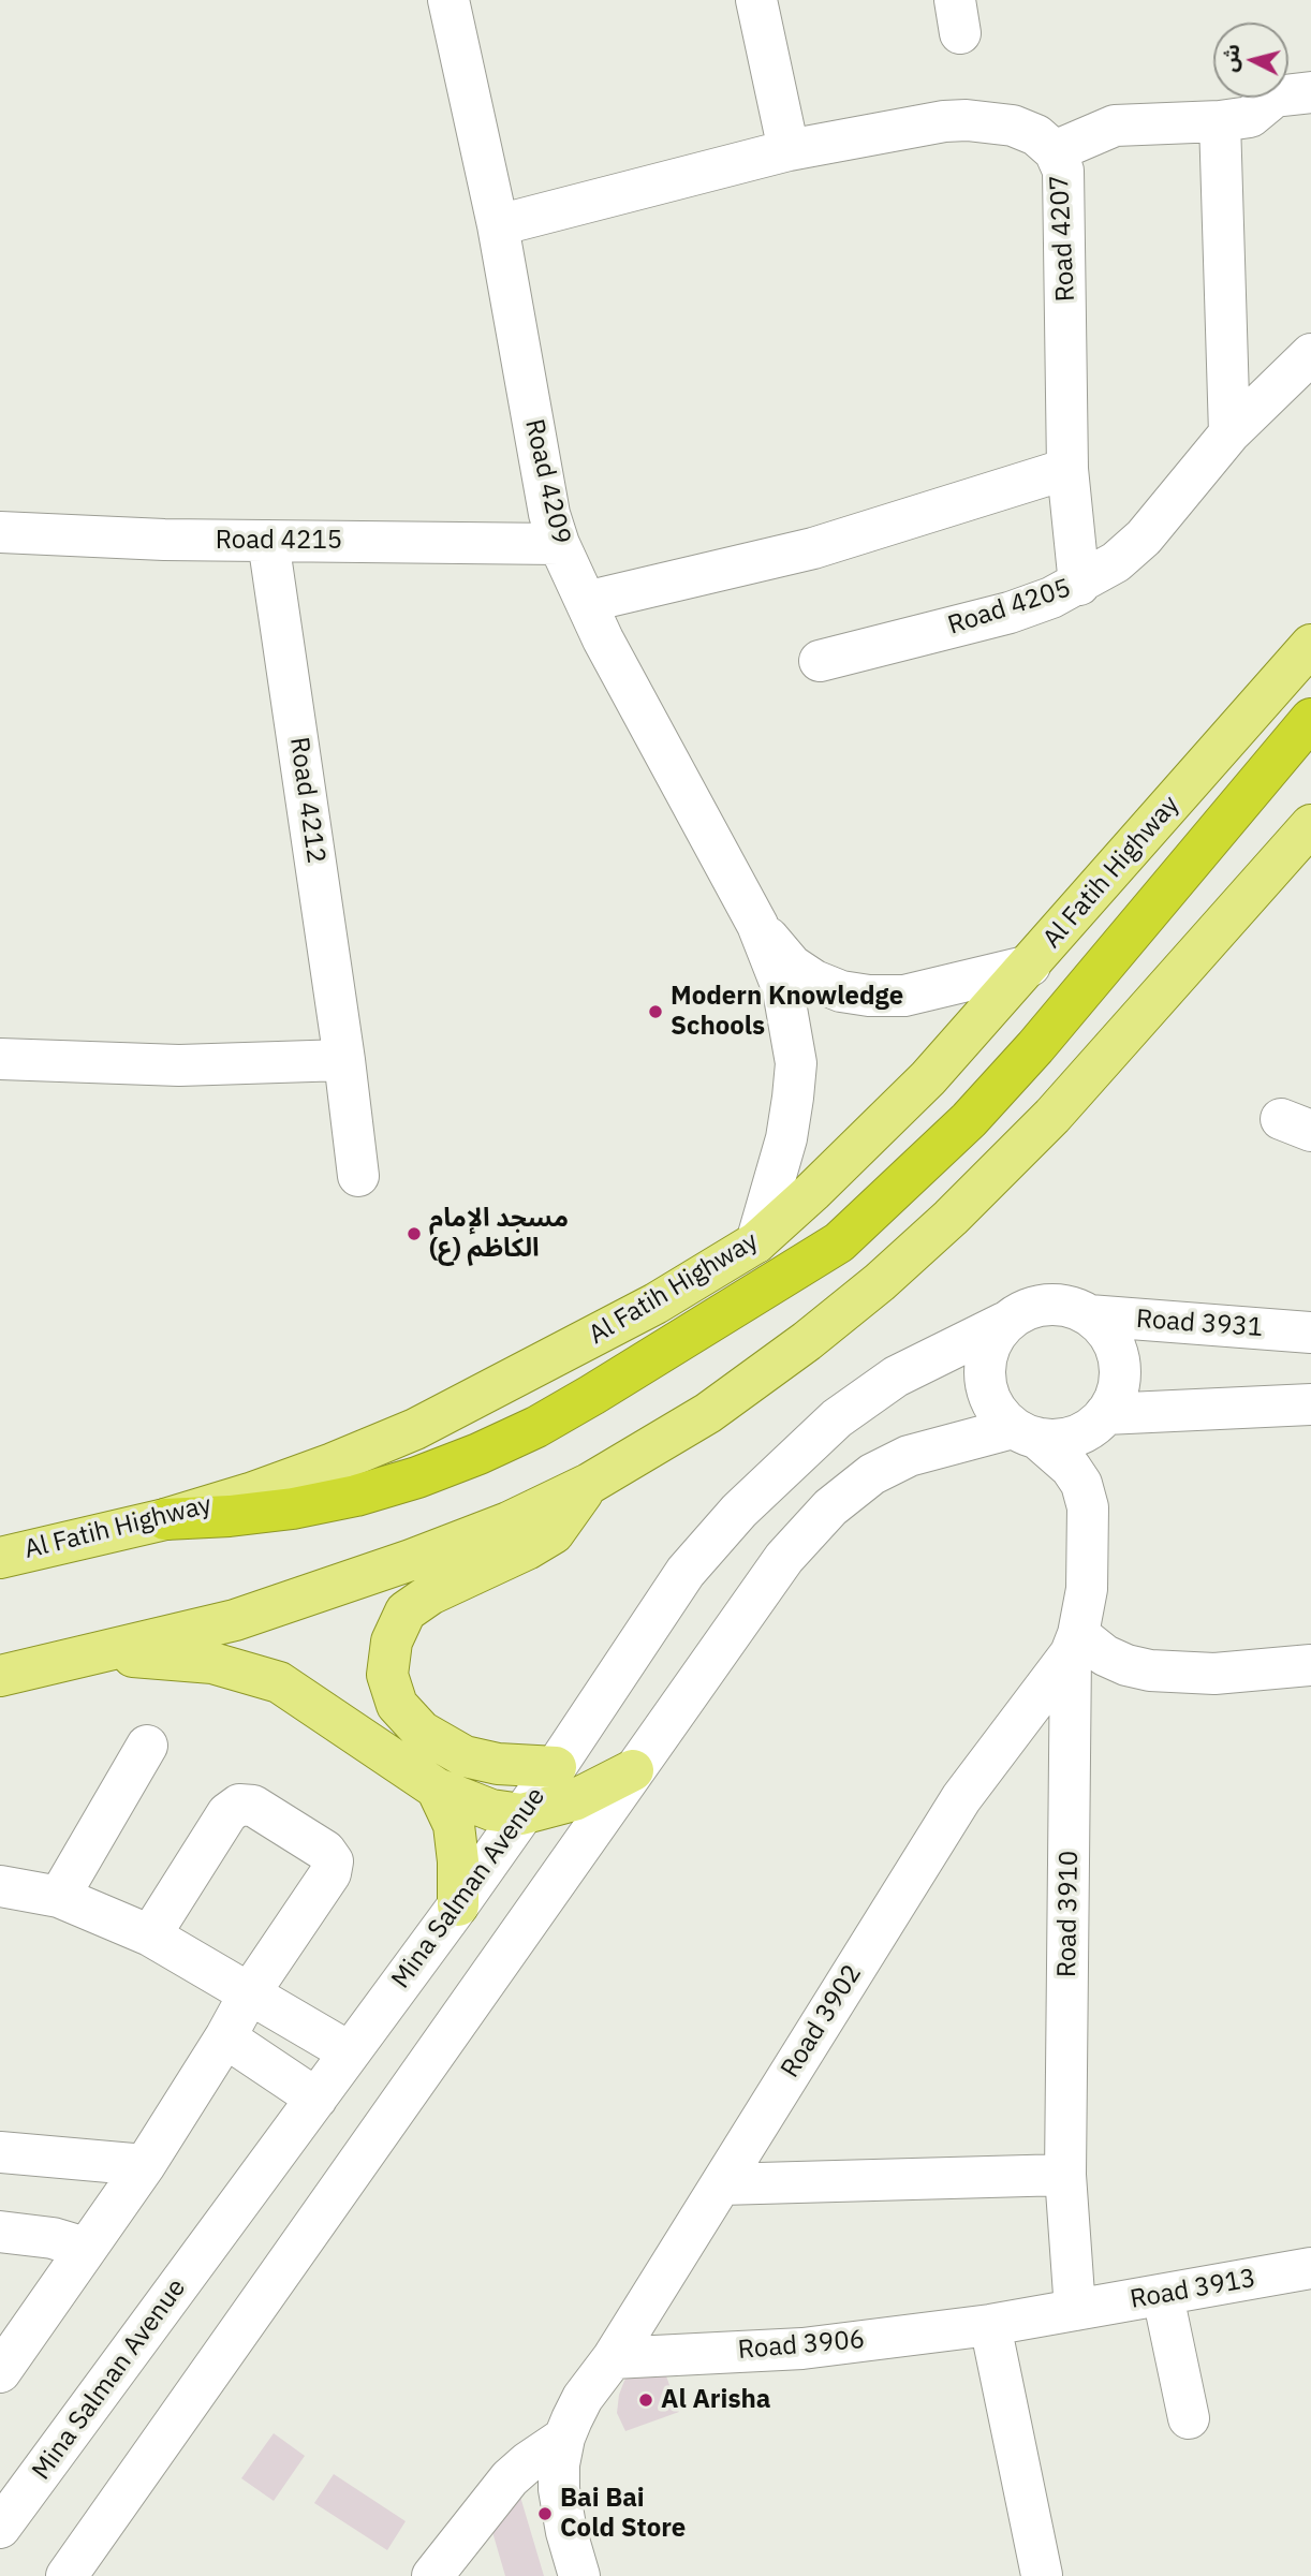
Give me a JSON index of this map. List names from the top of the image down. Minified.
{"streets":{"main road":["Al Fatih Highway"],"street":["Road 4207","Road 4209","Road 4215","Road 4205","Road 4212","Road 3931","Mina Salman Avenue","Road 3910","Road 3902","Road 3913","Road 3906"]},"crossings":[["Road 4207","Road 4209"],["Road 4207","Road 4205"],["Road 4209","Road 4215"],["Road 4209","Al Fatih Highway"],["Road 4215","Road 4212"],["Road 3931","Mina Salman Avenue"],["Road 3931","Road 3902"],["Mina Salman Avenue","Road 3902"],["Road 3910","Road 3902"],["Road 3910","Road 3913"],["Road 3910","Road 3906"],["Road 3902","Road 3906"],["Road 3913","Road 3906"]],"places":["Modern Knowledge Schools","مسجد الإمام الكاظم (ع)","Al Arisha","Bai Bai Cold Store"],"north":"left"}
